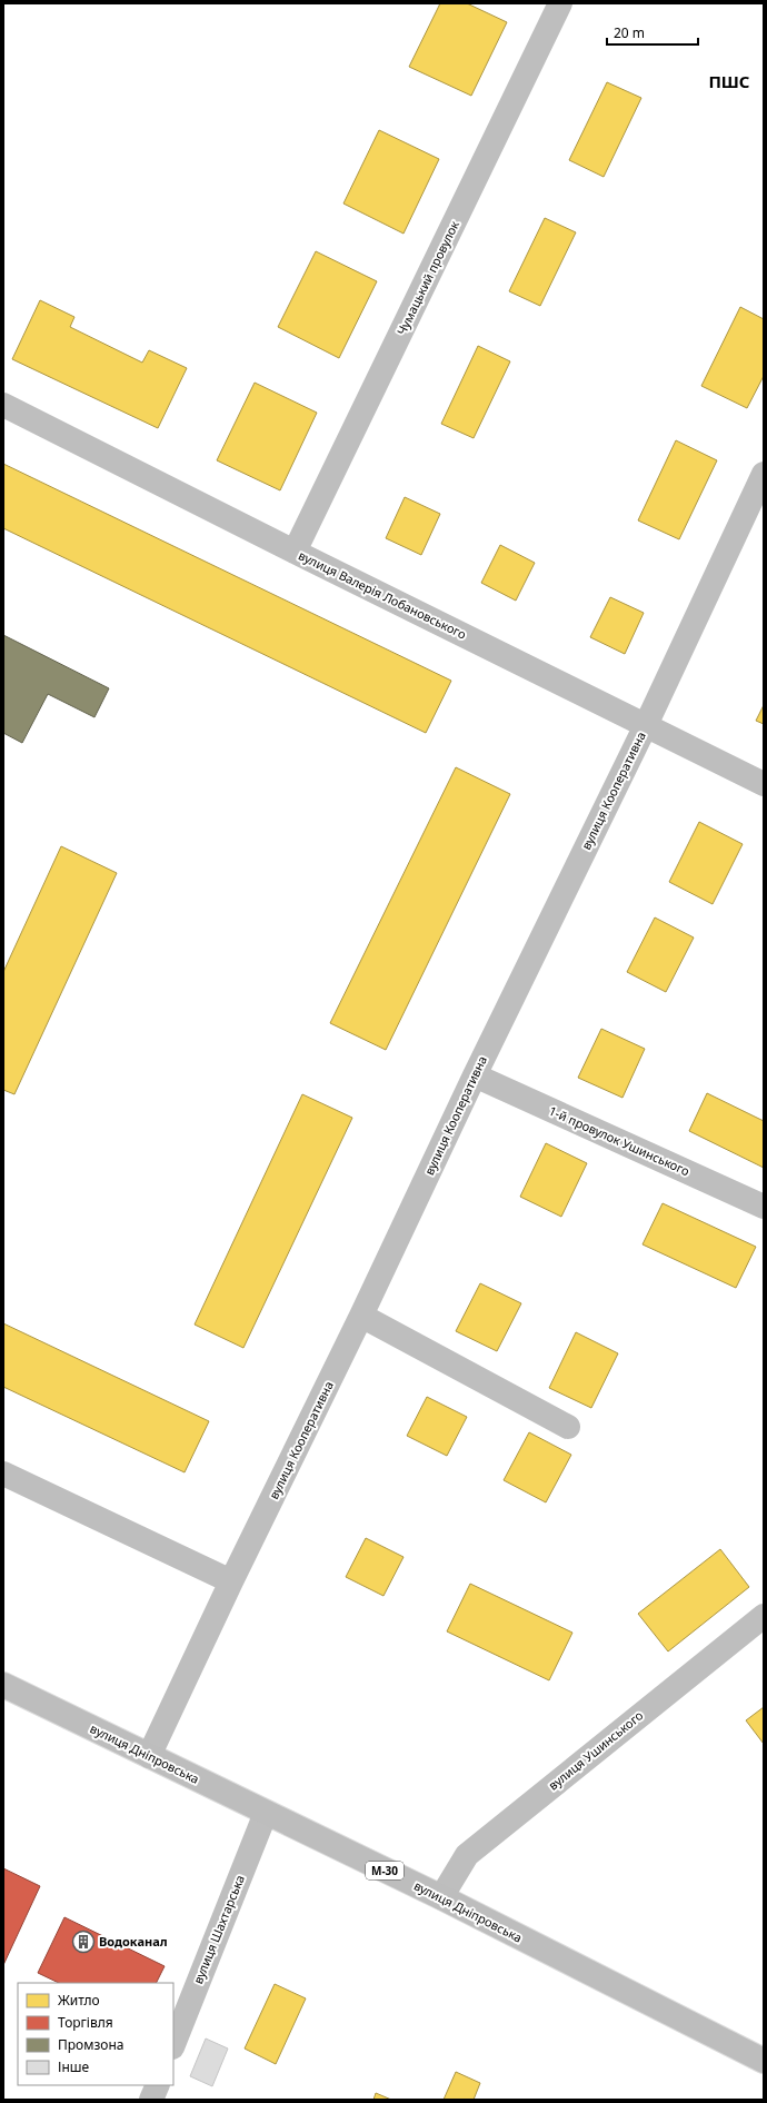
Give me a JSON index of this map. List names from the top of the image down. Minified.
{"streets":{"highway":["вулиця Дніпровська","М-30"],"street":["Чумацький провулок","вулиця Валерія Лобановського","вулиця Кооперативна","1-й провулок Ушинського","вулиця Ушинського","вулиця Шахтарська"]},"crossings":[["Чумацький провулок","вулиця Валерія Лобановського"],["вулиця Валерія Лобановського","вулиця Кооперативна"],["вулиця Кооперативна","1-й провулок Ушинського"],["вулиця Кооперативна","вулиця Дніпровська"],["вулиця Ушинського","вулиця Дніпровська"],["вулиця Дніпровська","вулиця Шахтарська"]],"districts":["ПШС"],"places":{"building":["Водоканал"]},"legend":["Житло","Торгівля","Промзона","Інше"],"scale_bar":"20 m"}
